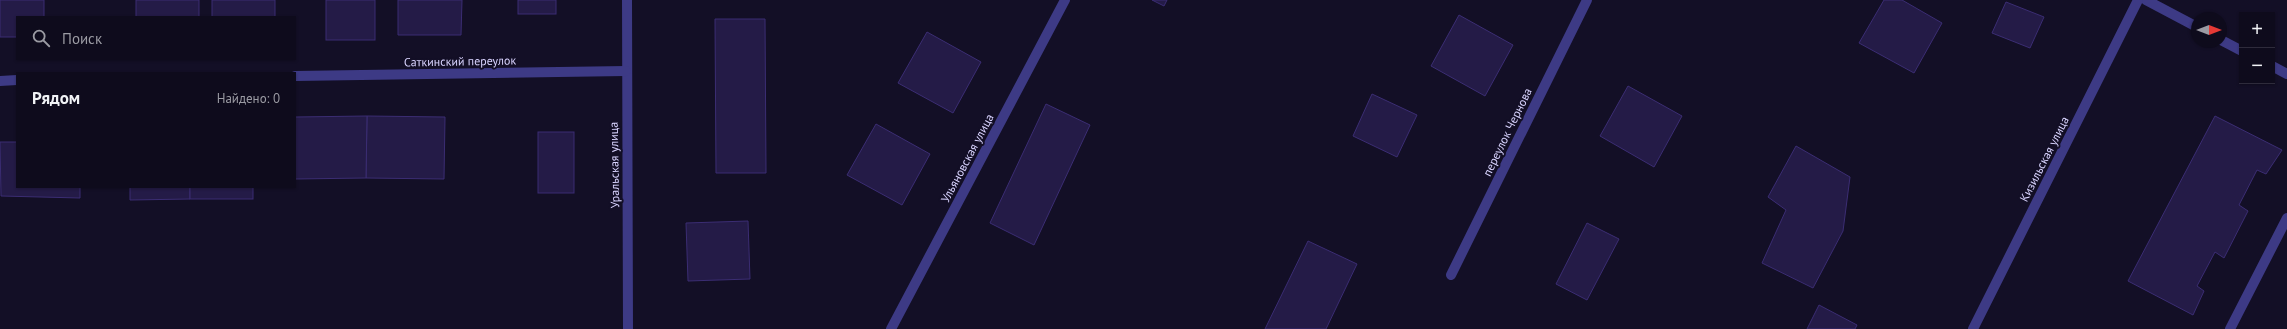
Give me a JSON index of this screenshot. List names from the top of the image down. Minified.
{"streets":{"street":["Саткинский переулок","переулок Чернова","Ульяновская улица","Кизильская улица","Уральская улица"]},"crossings":[["Саткинский переулок","Уральская улица"]],"north":"right","page":{"map_buttons":["+","−"],"search":"Поиск","heading":["Рядом","Найдено: 0"]}}
